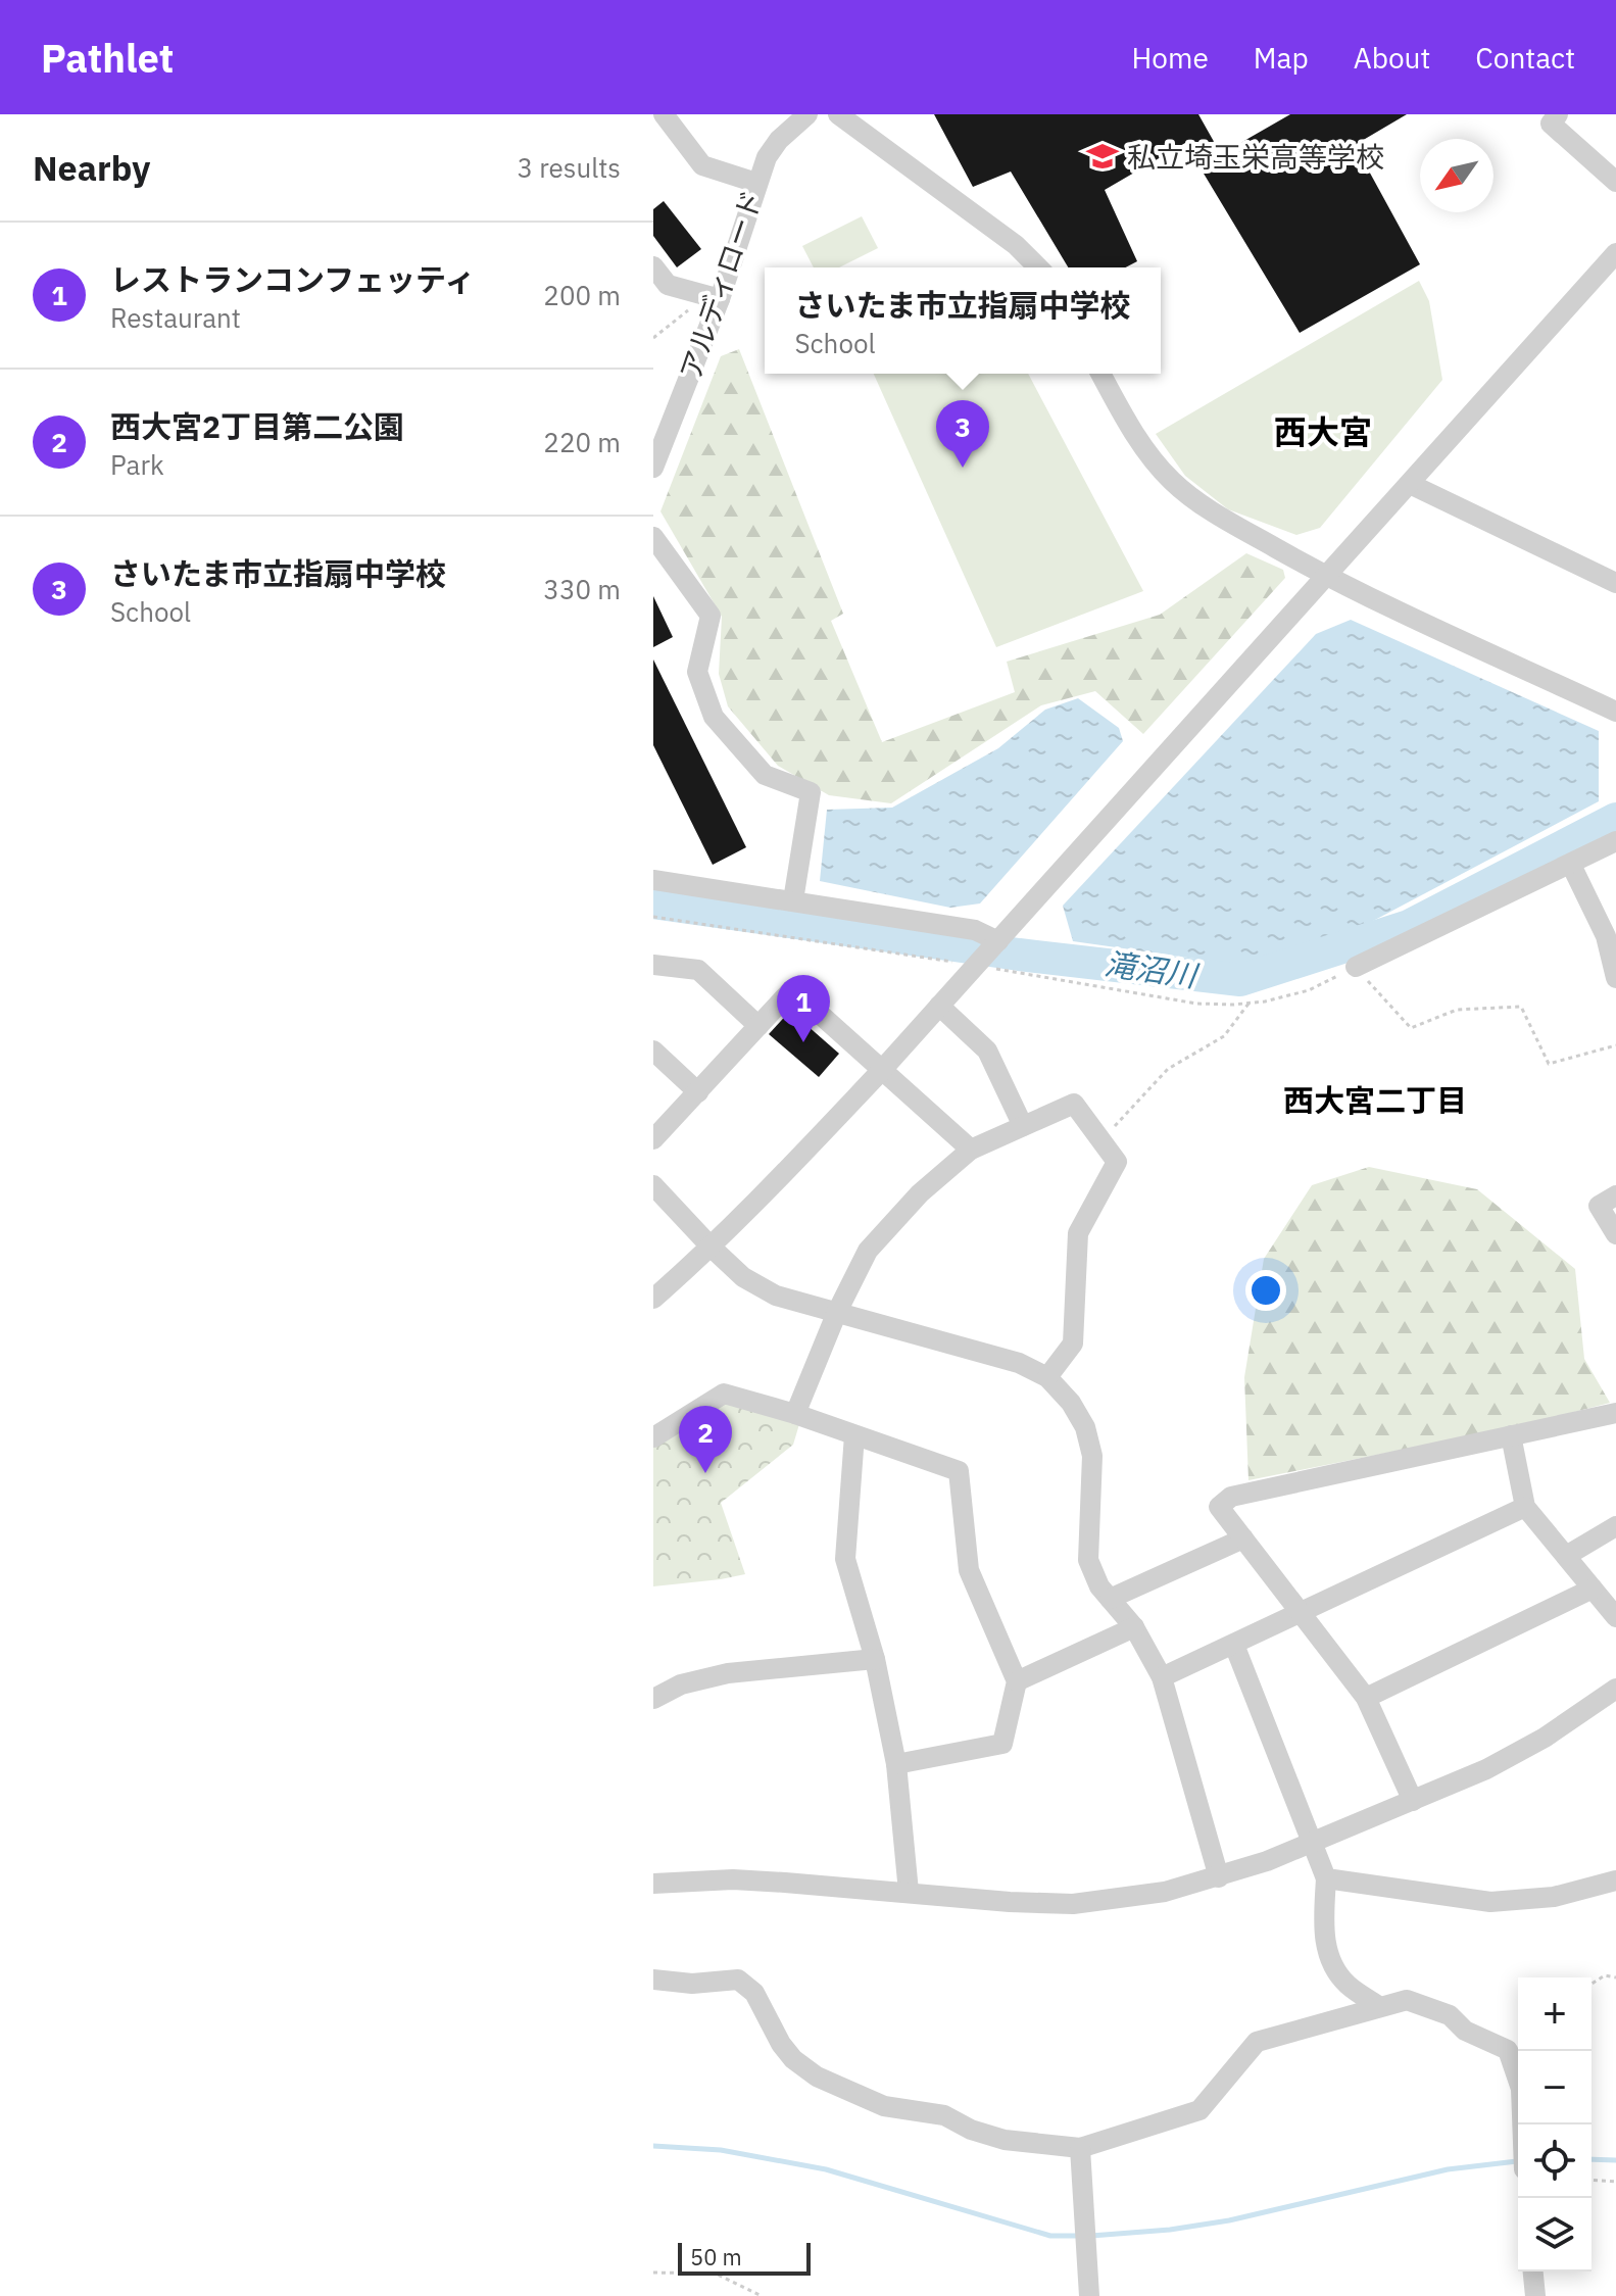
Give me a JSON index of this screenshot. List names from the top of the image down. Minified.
{"streets":{"street":["アルディロード"]},"districts":["西大宮","西大宮二丁目"],"water":["滝沼川"],"places":{"school or university":["私立埼玉栄高等学校"]},"scale_bar":"50 m","north":"bottom left","page":{"header":"Pathlet","nav":["Home","Map","About","Contact"],"heading":["Nearby","3 results"],"list":[{"mark":"1","name":"レストランコンフェッティ","note":"Restaurant","value":"200 m"},{"mark":"2","name":"西大宮2丁目第二公園","note":"Park","value":"220 m"},{"mark":"3","name":"さいたま市立指扇中学校","note":"School","value":"330 m"}],"popup":["さいたま市立指扇中学校","School"],"pins":["3","1","2"],"map_buttons":["+","−"],"scale":"50 m"}}
